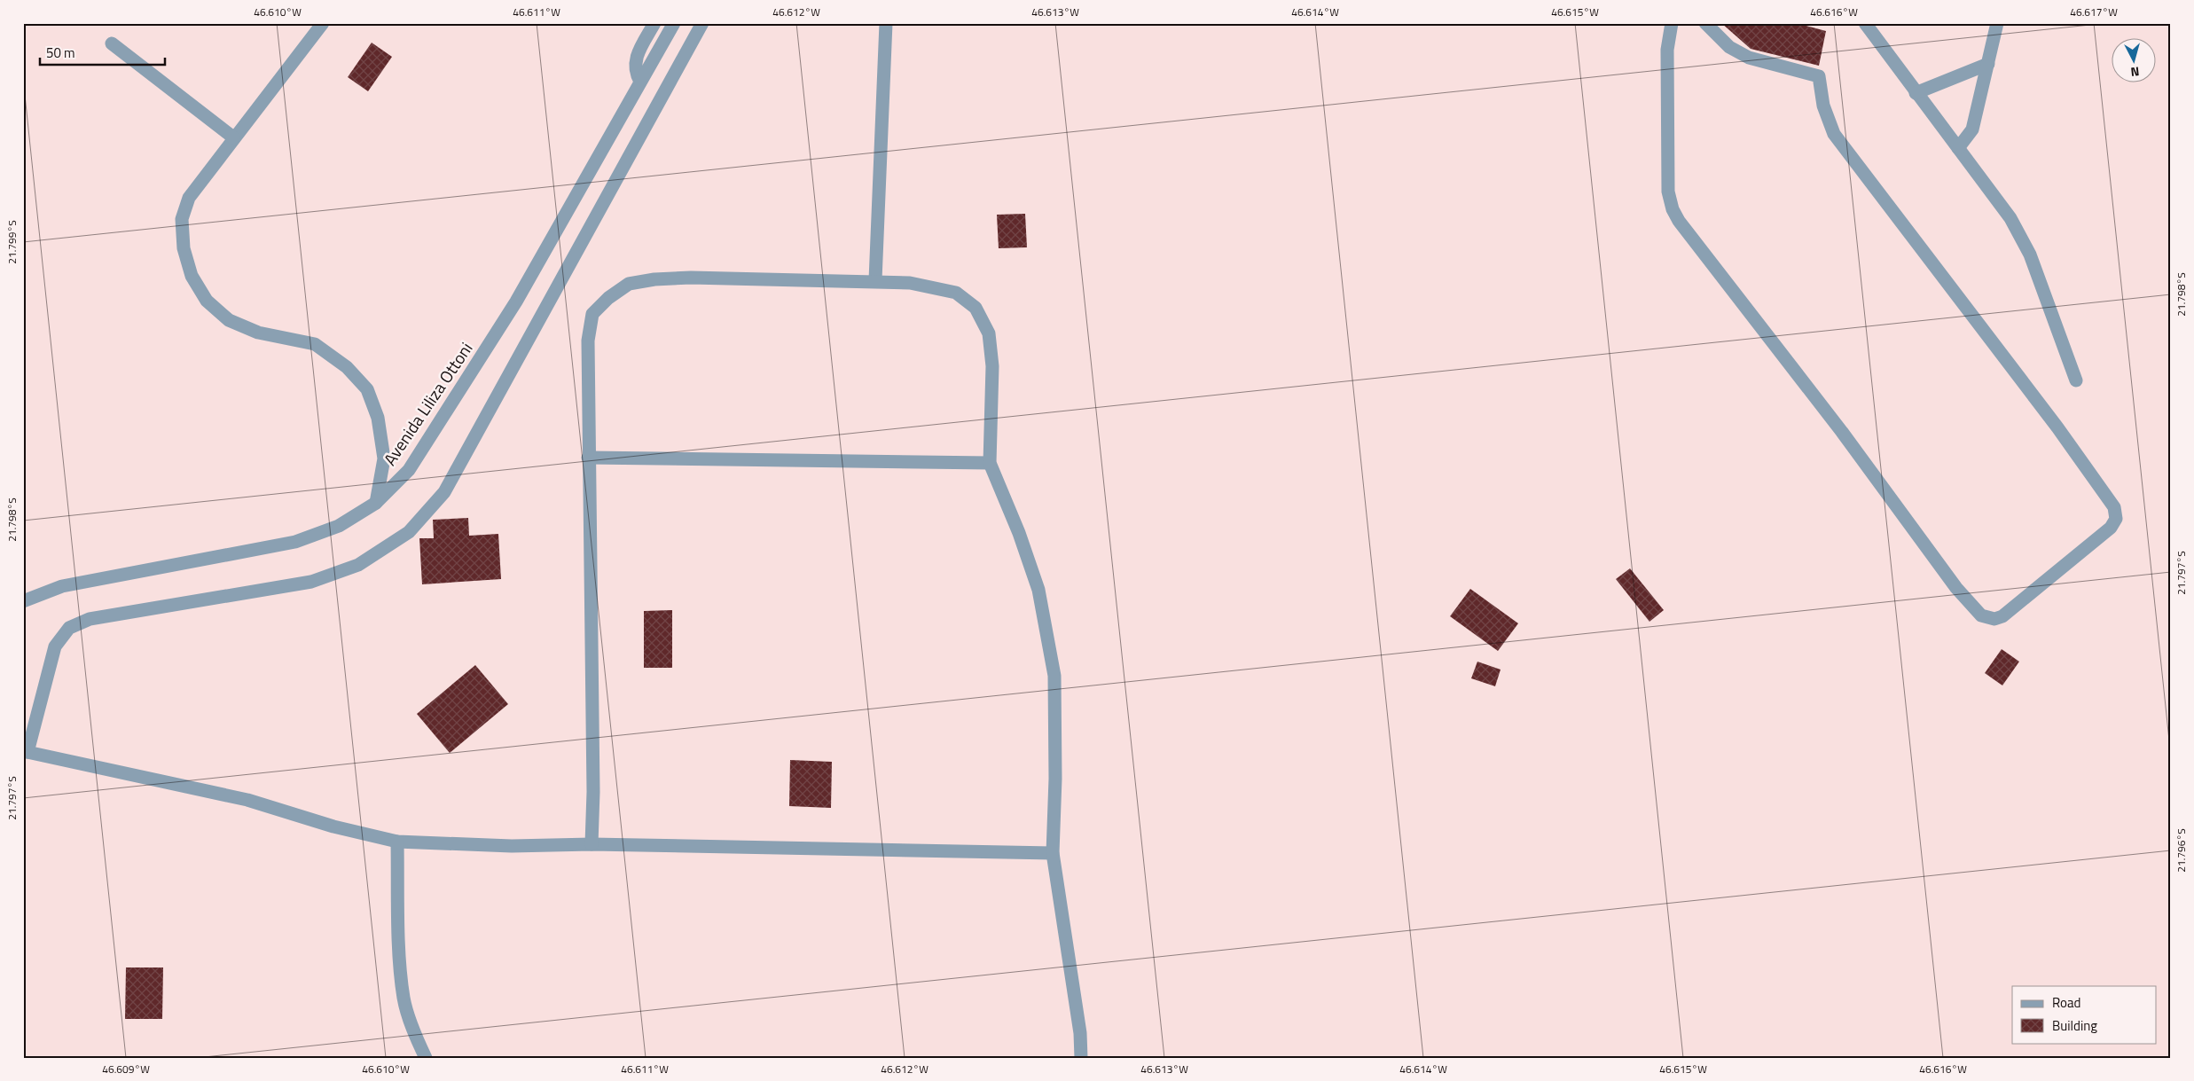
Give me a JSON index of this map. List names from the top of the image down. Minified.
{"streets":{"street":["Avenida Liliza Ottoni"]},"legend":["Road","Building"],"scale_bar":"50 m","north":"bottom","coordinates":["46.610°W","46.611°W","46.612°W","46.613°W","46.614°W","46.615°W","46.616°W","46.617°W","21.799°S","21.798°S","21.797°S","21.796°S","46.609°W"]}
